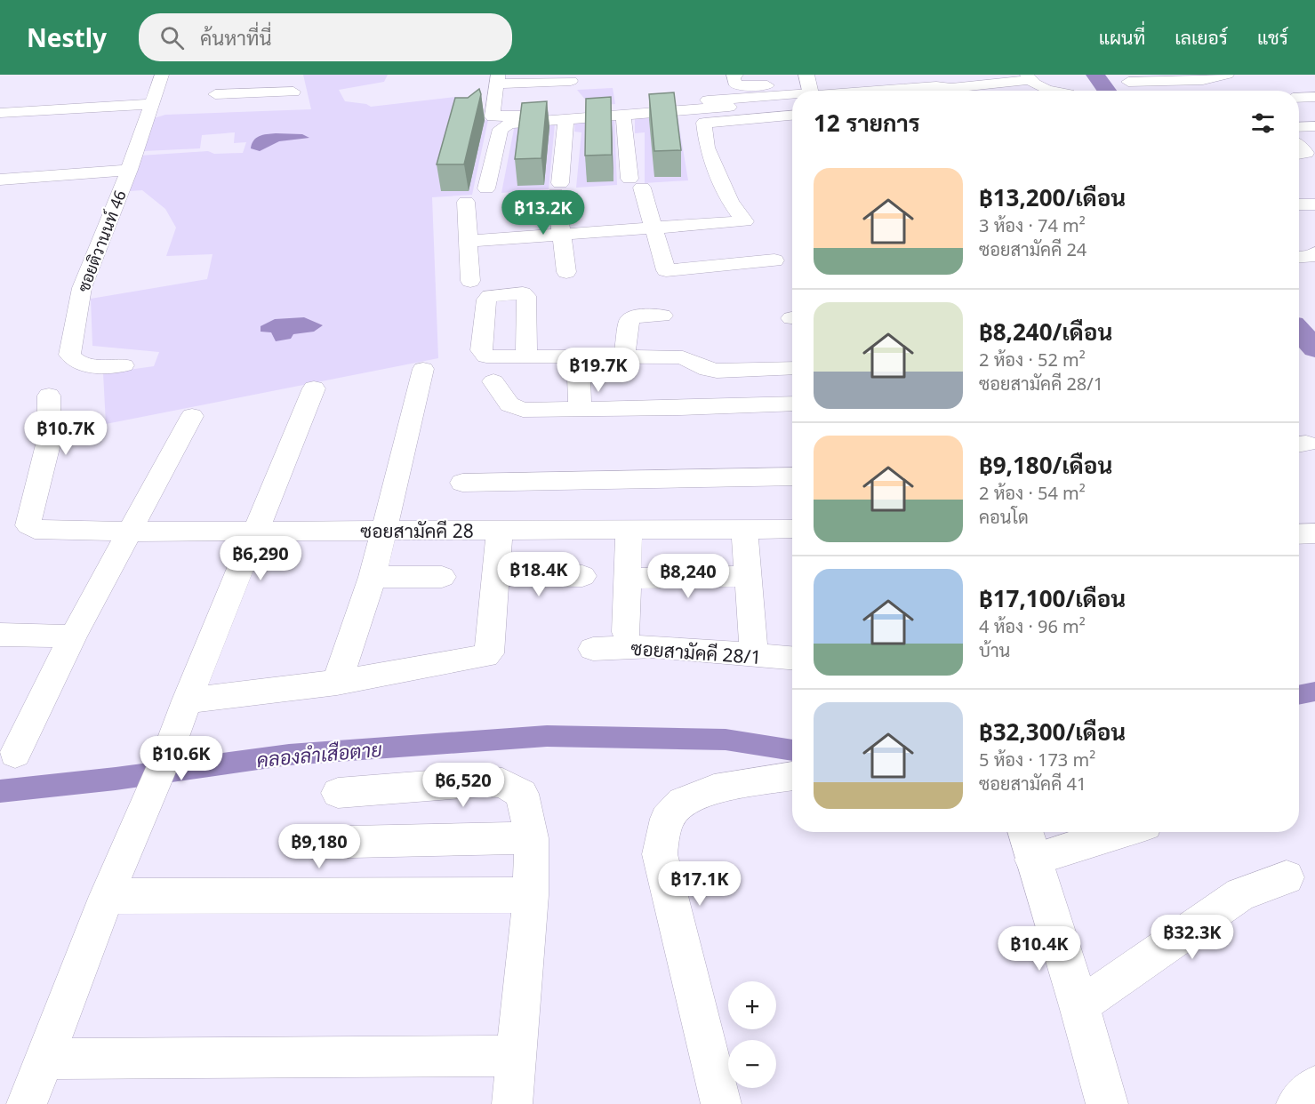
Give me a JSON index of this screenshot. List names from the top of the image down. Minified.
{"streets":{"street":["ซอยติวานนท์ 46","ซอยสามัคคี 28","ซอยสามัคคี 28/1"]},"water":["คลองลำเสือตาย"],"page":{"header":"Nestly","search":"ค้นหาที่นี่","nav":["แผนที่","เลเยอร์","แชร์"],"heading":"12 รายการ","list":[{"name":"฿13,200/เดือน","note":"3 ห้อง · 74 m² · ซอยสามัคคี 24"},{"name":"฿8,240/เดือน","note":"2 ห้อง · 52 m² · ซอยสามัคคี 28/1"},{"name":"฿9,180/เดือน","note":"2 ห้อง · 54 m² · คอนโด"},{"name":"฿17,100/เดือน","note":"4 ห้อง · 96 m² · บ้าน"},{"name":"฿32,300/เดือน","note":"5 ห้อง · 173 m² · ซอยสามัคคี 41"}],"price":["฿13.2K","฿19.7K","฿10.7K","฿6,290","฿18.4K","฿8,240","฿10.6K","฿6,520","฿9,180","฿17.1K","฿32.3K","฿10.4K"],"map_buttons":["+","−"]}}
